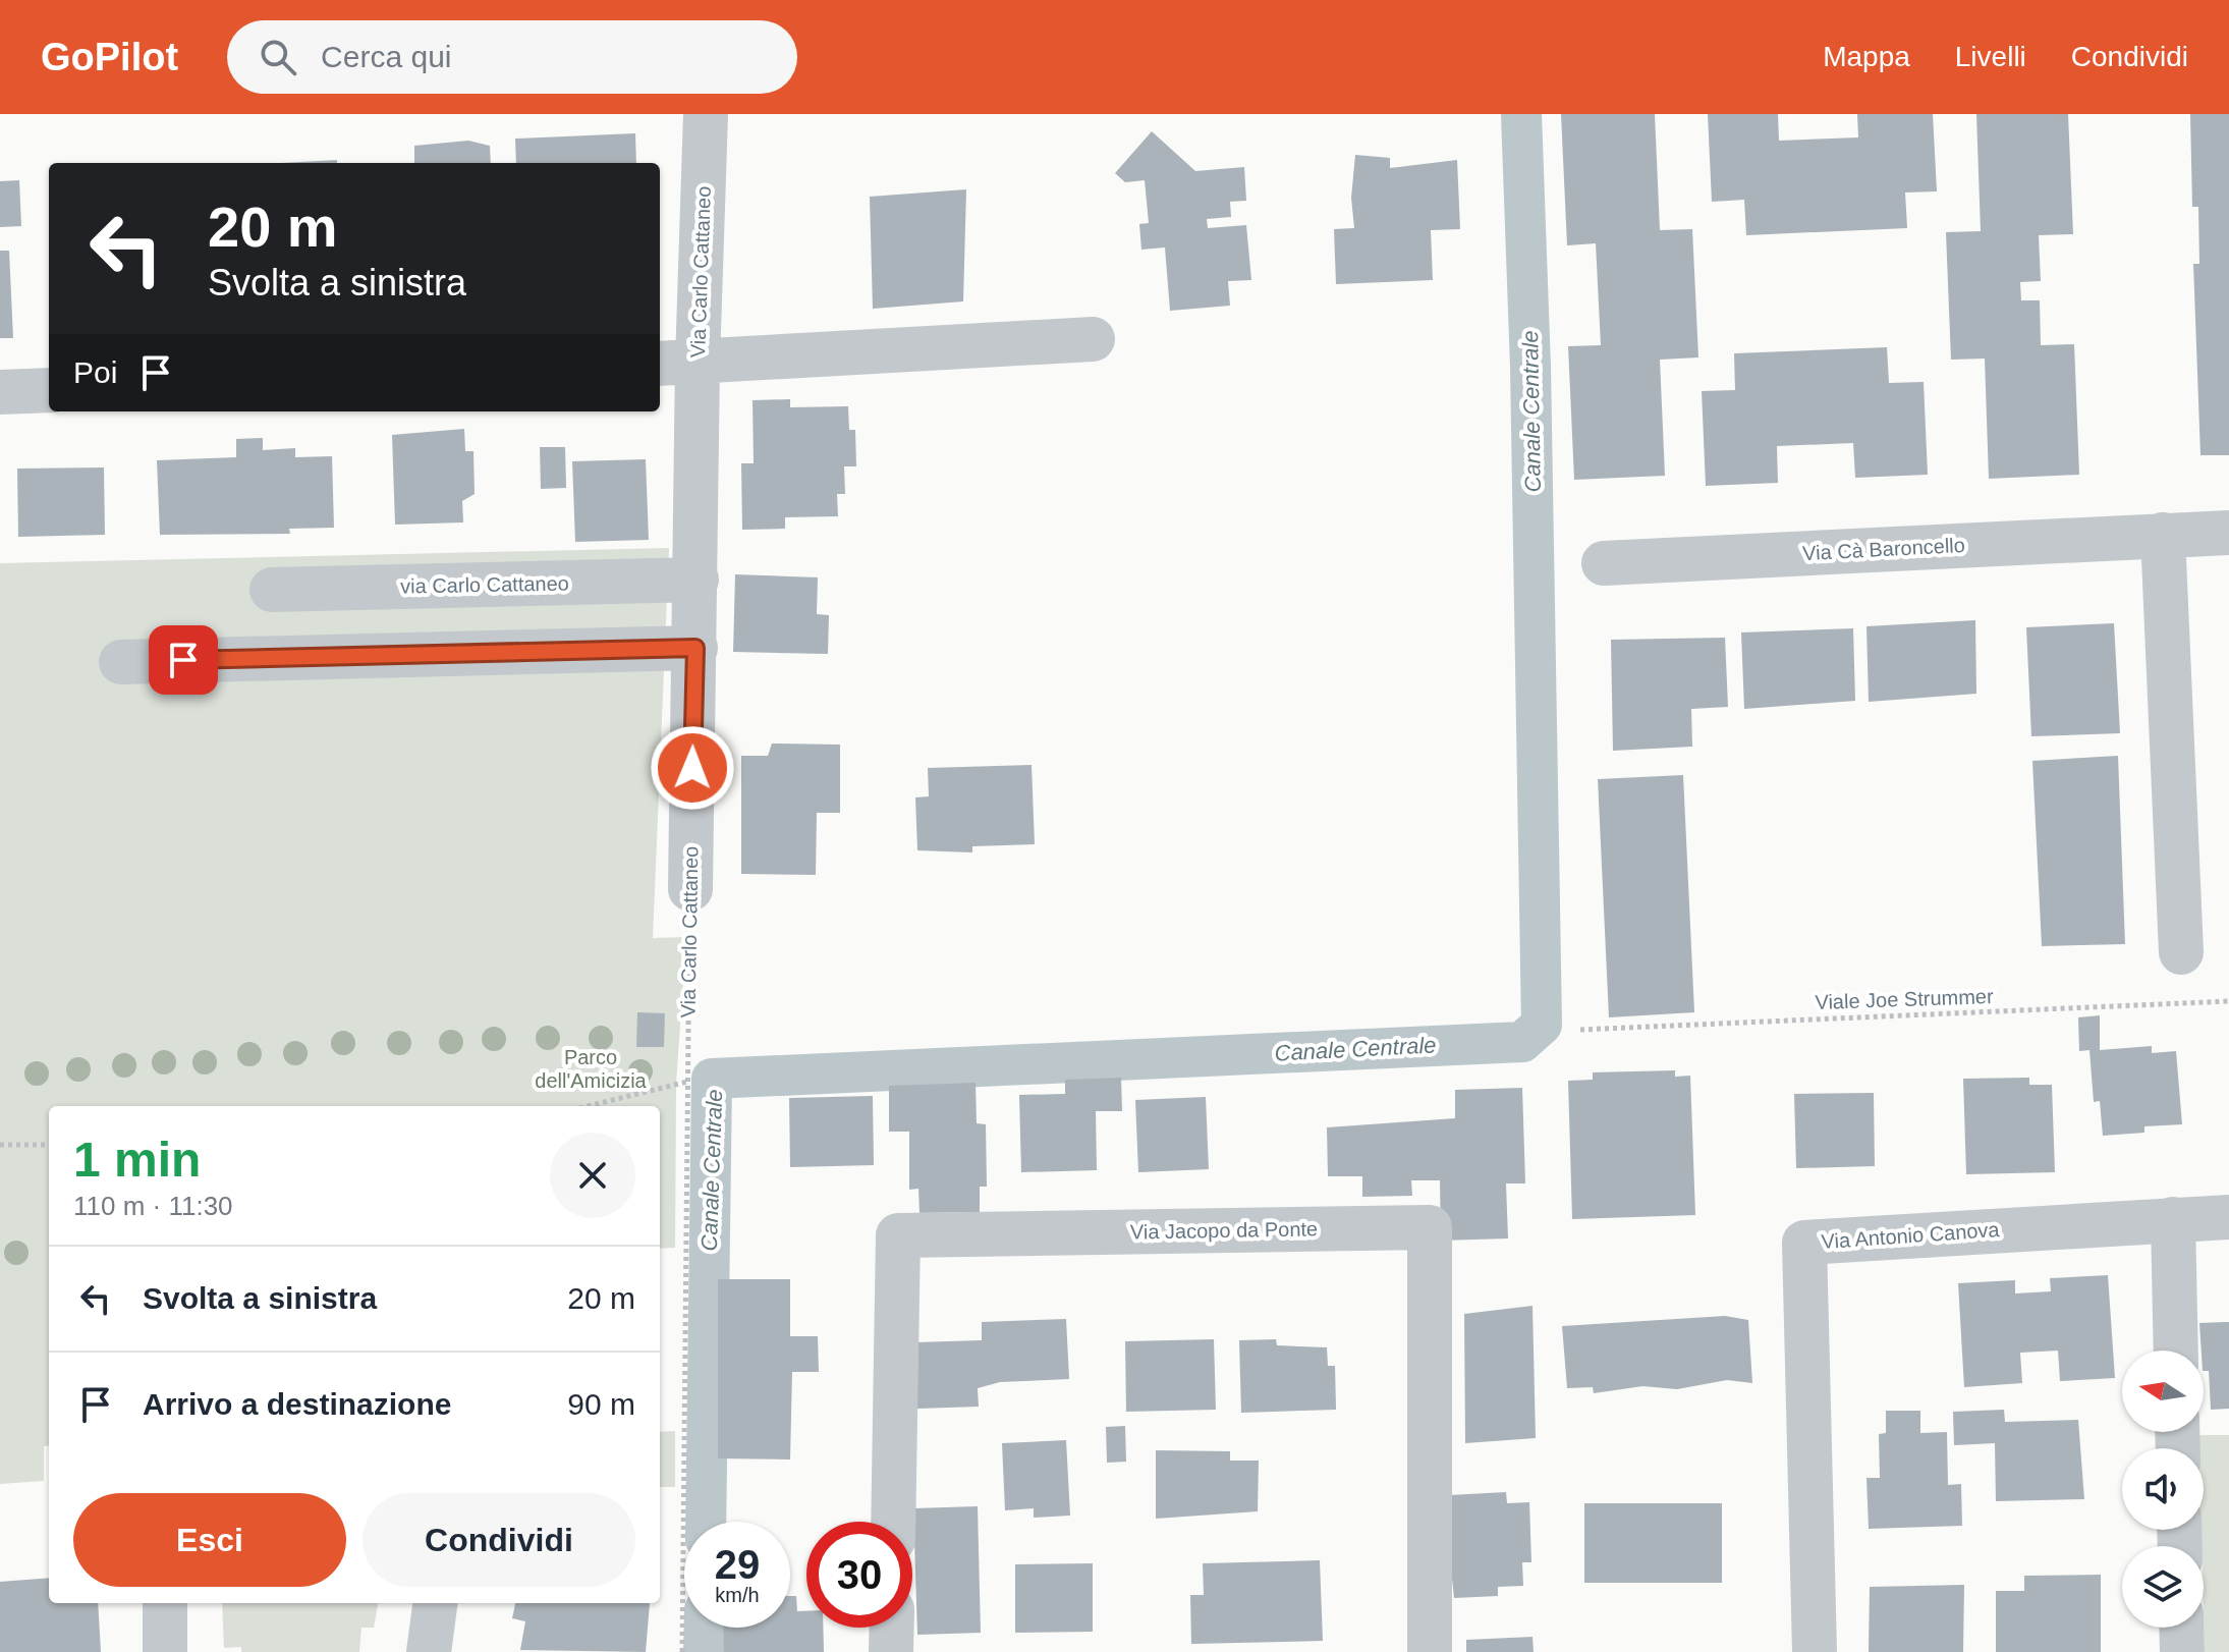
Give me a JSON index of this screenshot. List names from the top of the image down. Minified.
{"streets":{"street":["Via Carlo Cattaneo","Via Cà Baroncello","via Carlo Cattaneo","Via Jacopo da Ponte","Via Antonio Canova"],"path":["Viale Joe Strummer"]},"crossings":[["Via Carlo Cattaneo","via Carlo Cattaneo"]],"water":["Canale Centrale"],"parks":["Parco dell'Amicizia"],"north":"left","page":{"header":"GoPilot","search":"Cerca qui","nav":["Mappa","Livelli","Condividi"],"turn":["20 m","Svolta a sinistra"],"then":"Poi","heading":["1 min","110 m · 11:30"],"list":[{"name":"Svolta a sinistra","value":"20 m"},{"name":"Arrivo a destinazione","value":"90 m"}],"buttons":["Esci","Condividi"],"speed":"29 km/h","limit":"30"}}
